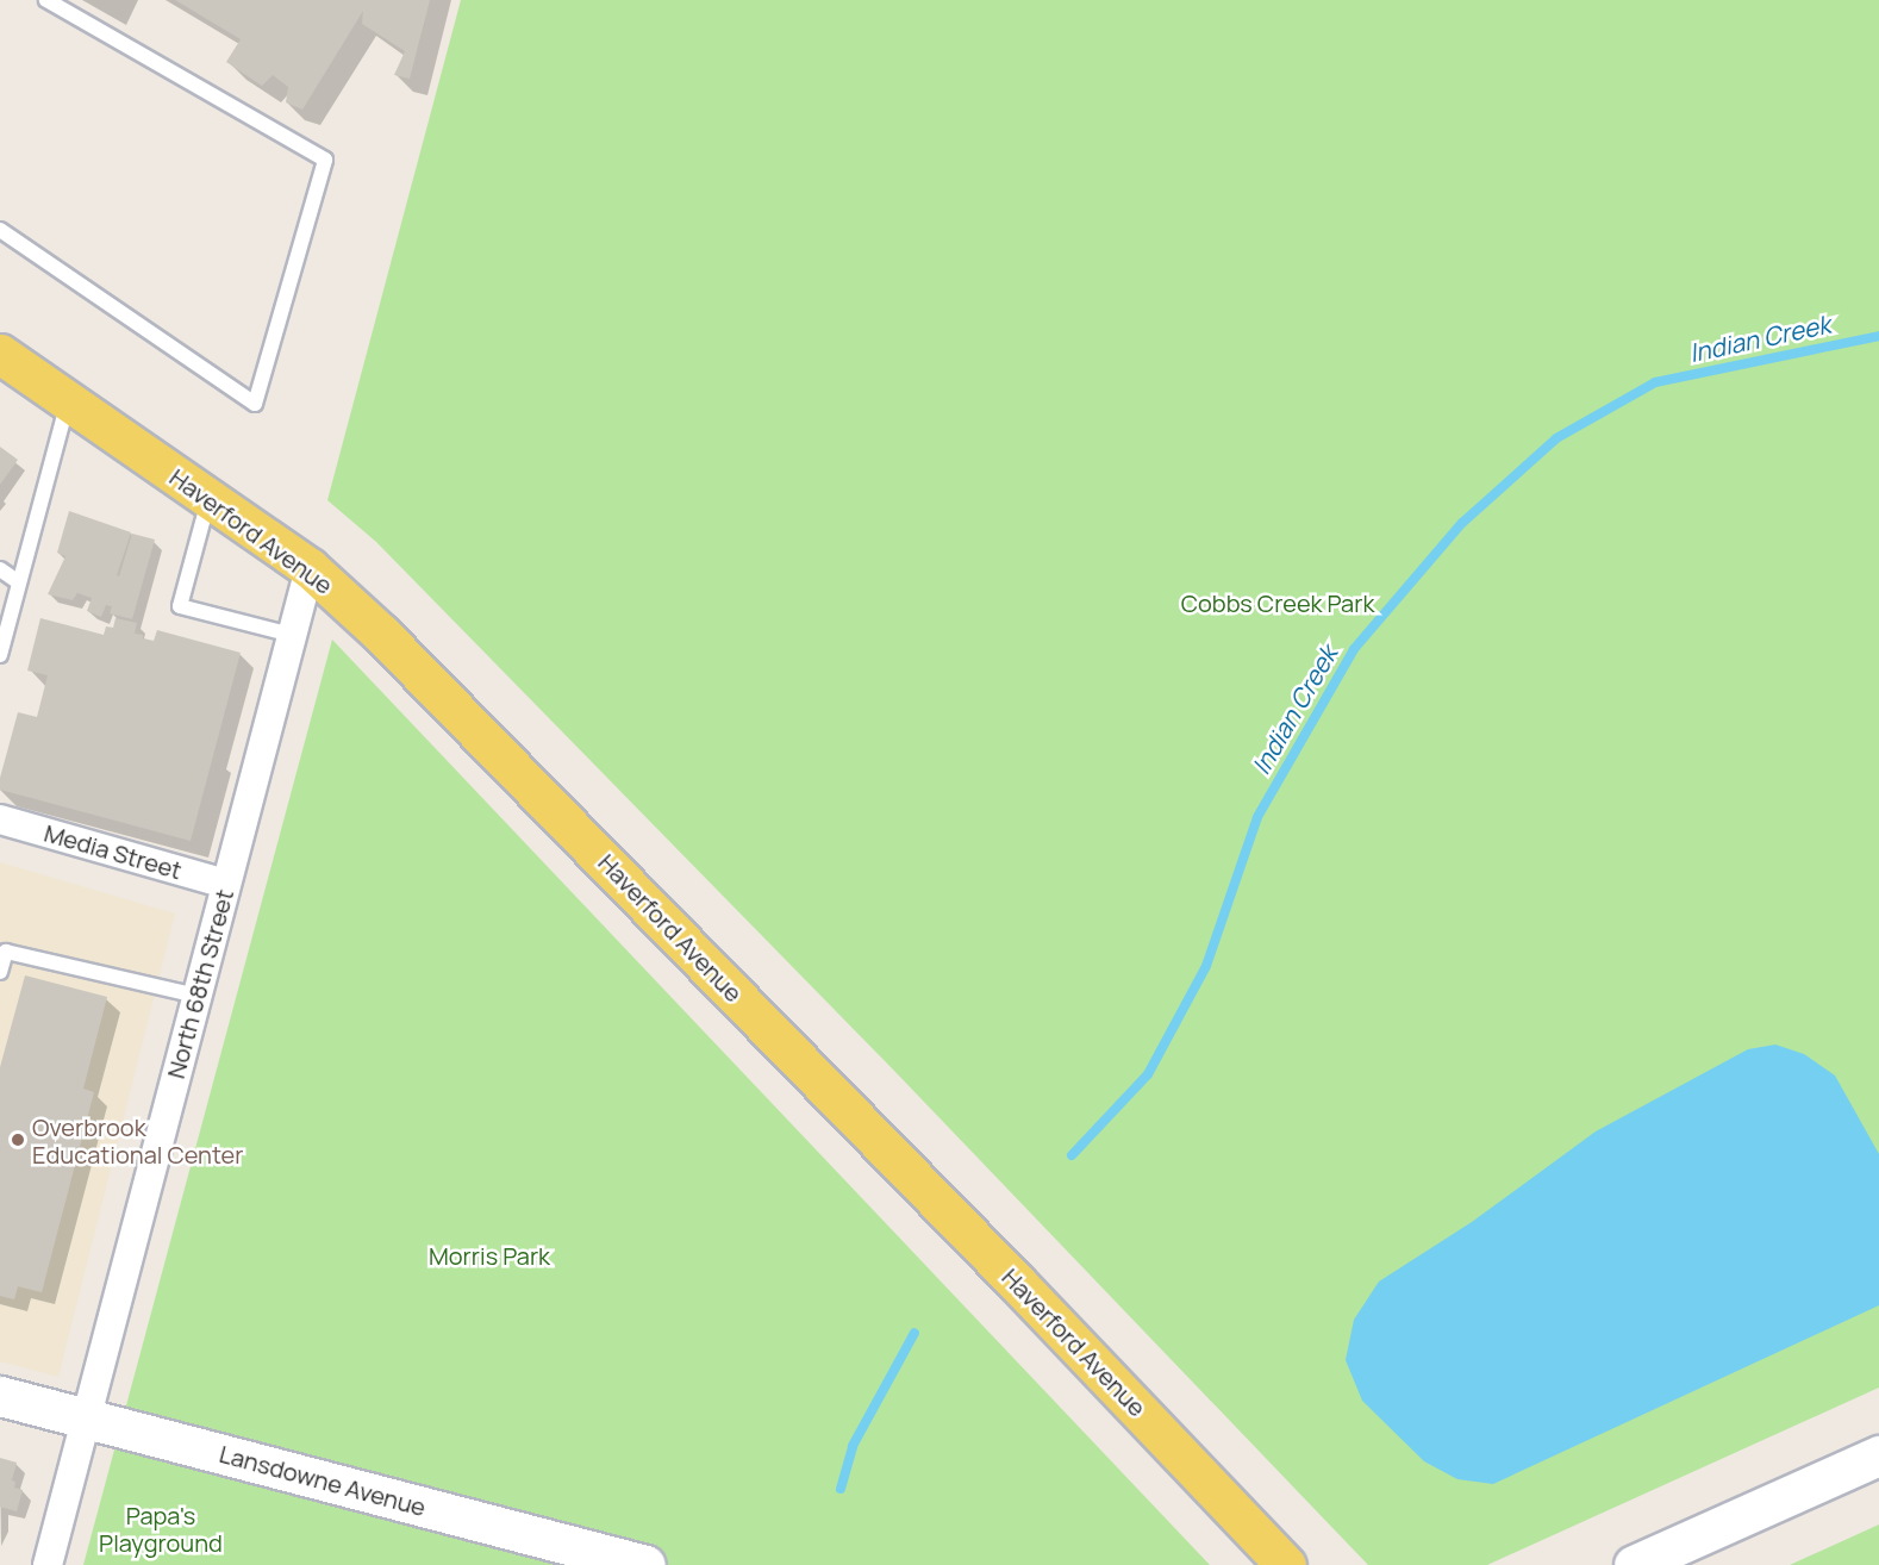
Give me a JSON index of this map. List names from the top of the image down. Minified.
{"streets":{"main road":["Haverford Avenue"],"street":["Media Street","North 68th Street","Lansdowne Avenue"]},"crossings":[["Haverford Avenue","North 68th Street"],["Media Street","North 68th Street"],["North 68th Street","Lansdowne Avenue"]],"water":["Indian Creek"],"parks":["Cobbs Creek Park","Morris Park","Papa's Playground"],"places":["Overbrook Educational Center"]}
